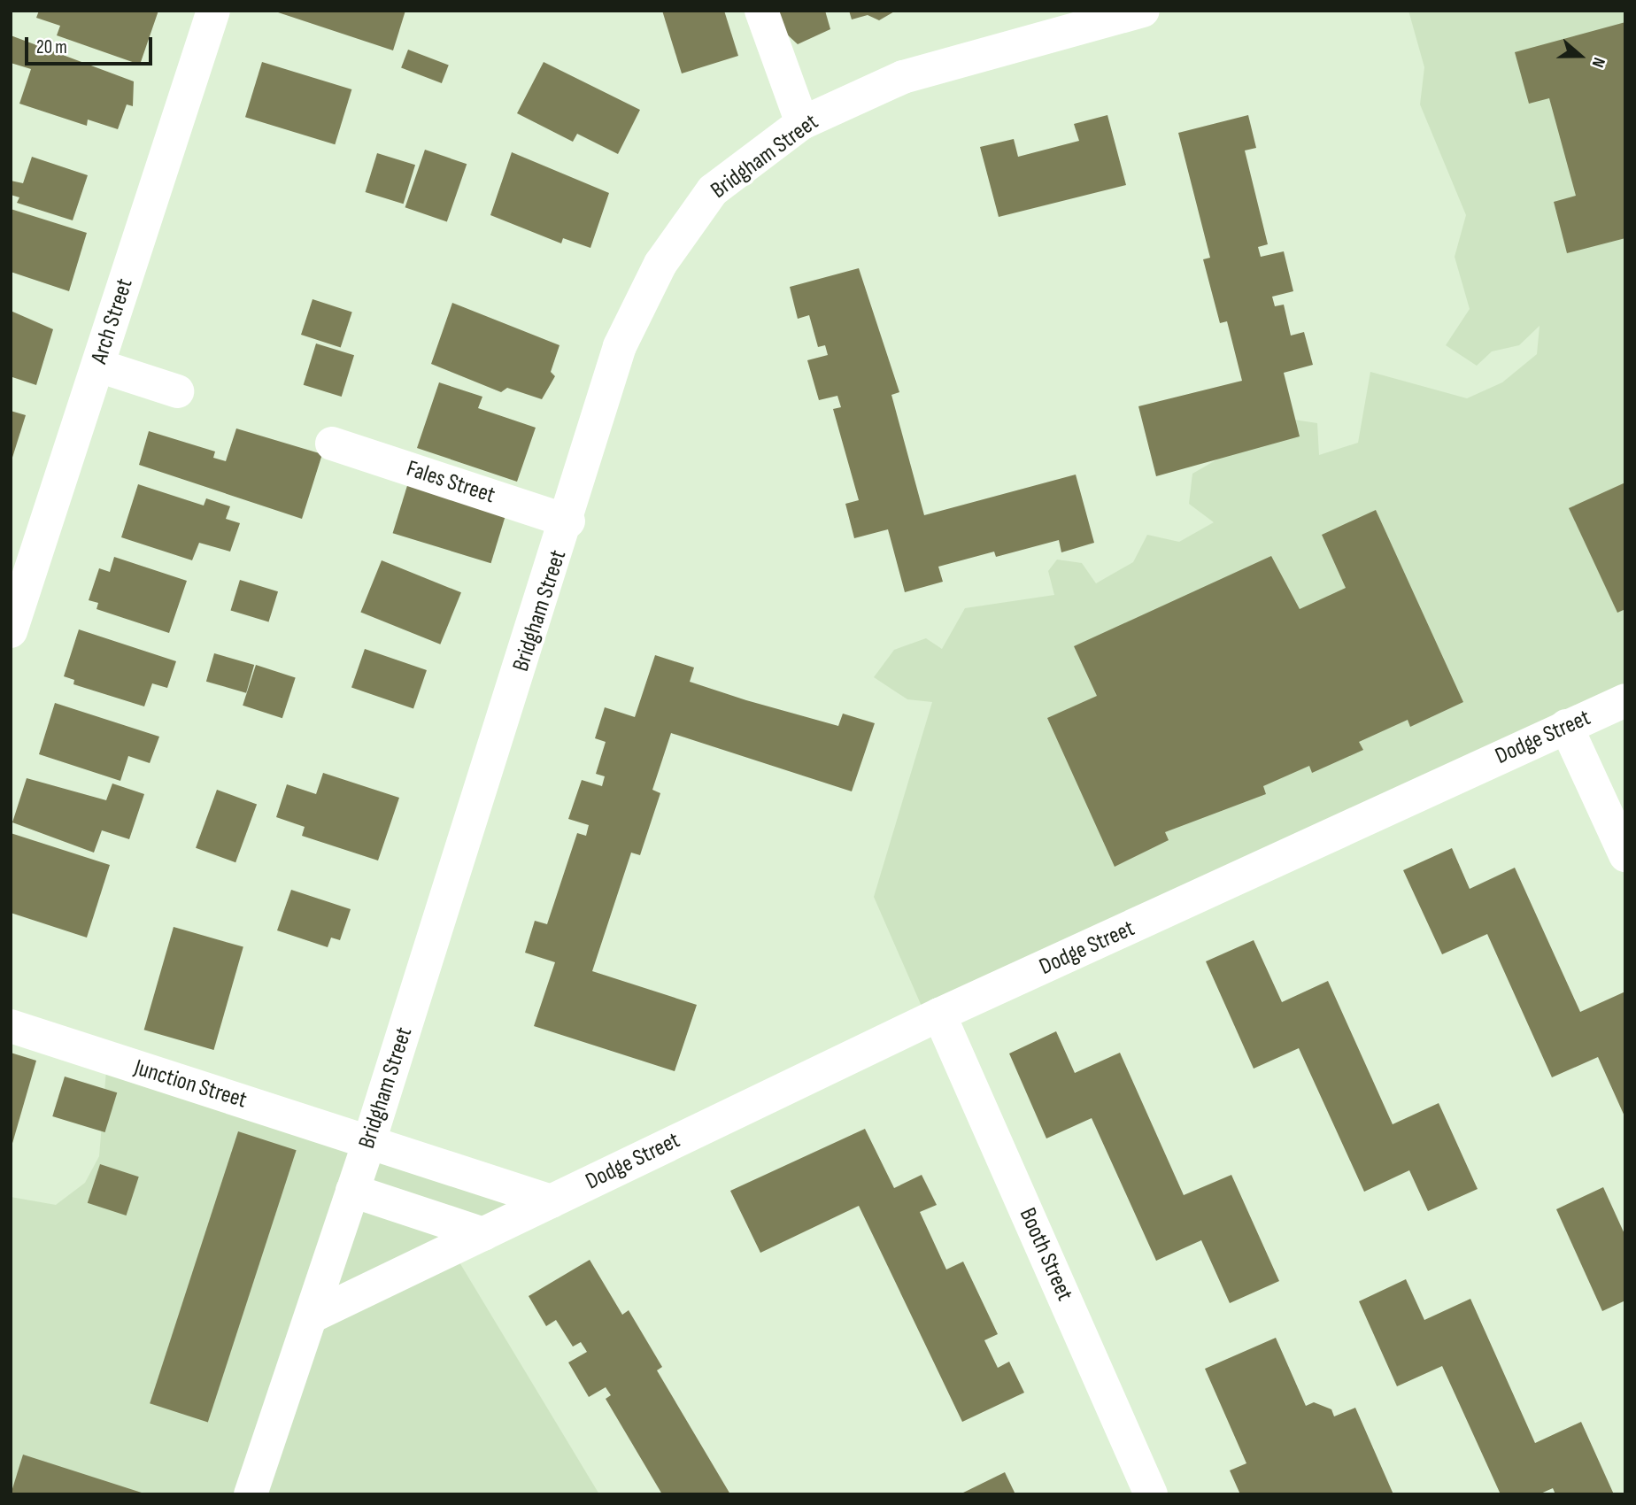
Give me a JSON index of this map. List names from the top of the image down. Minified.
{"streets":{"street":["Bridgham Street","Arch Street","Fales Street","Dodge Street","Junction Street","Booth Street"]},"crossings":[["Bridgham Street","Fales Street"],["Bridgham Street","Dodge Street"],["Bridgham Street","Junction Street"],["Dodge Street","Booth Street"]],"scale_bar":"20 m","north":"right"}
